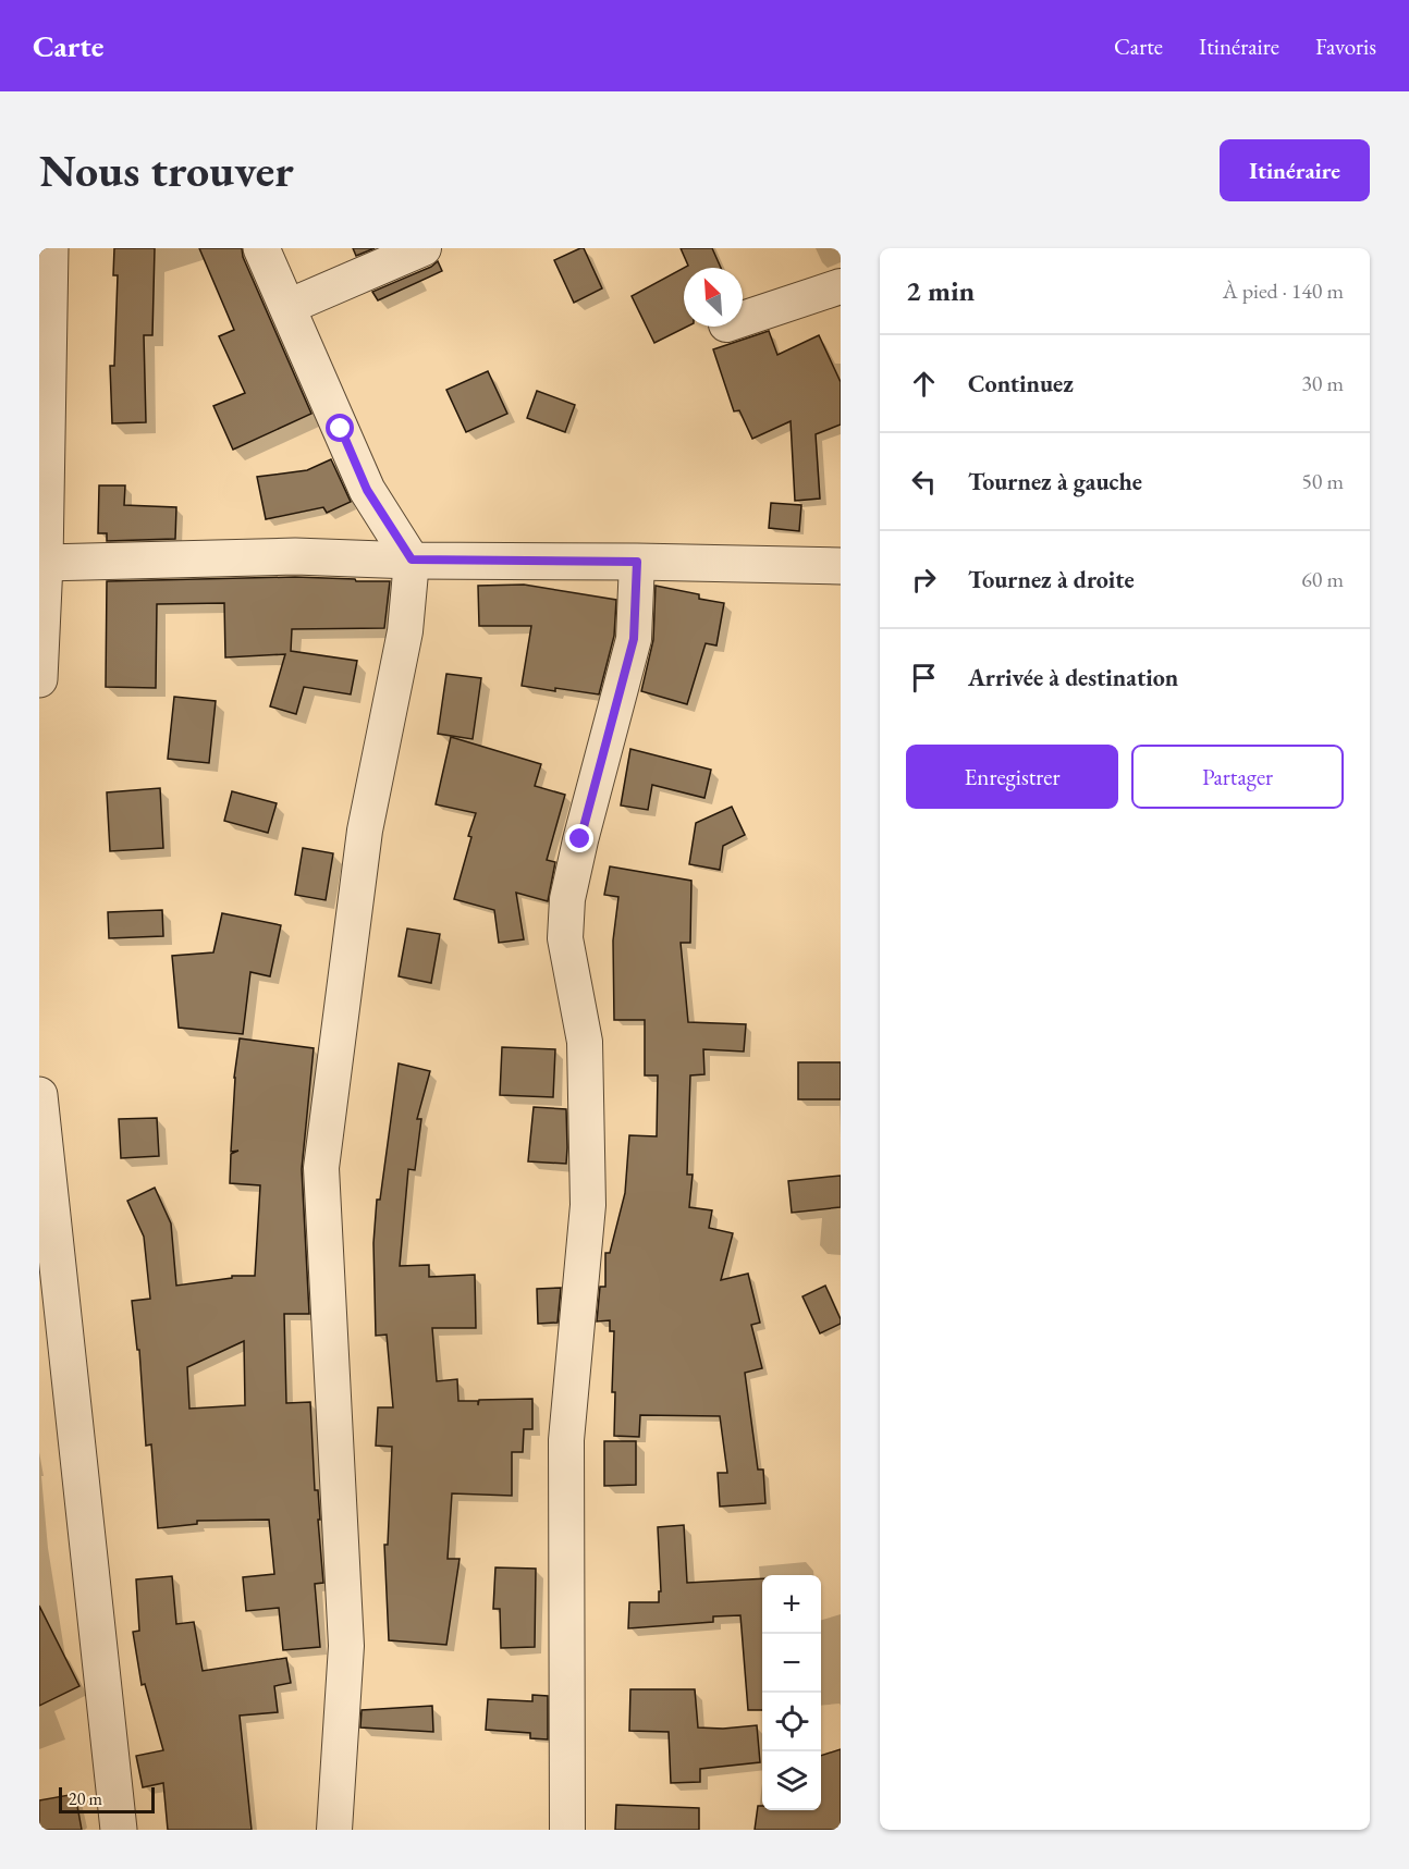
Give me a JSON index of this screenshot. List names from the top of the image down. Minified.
{"scale_bar":"20 m","north":"top left","page":{"header":"Carte","nav":["Carte","Itinéraire","Favoris"],"buttons":["Itinéraire",["Enregistrer","Partager"]],"title":"Nous trouver","heading":["2 min","À pied · 140 m"],"list":[["Continuez","30 m"],["Tournez à gauche","50 m"],["Tournez à droite","60 m"],"Arrivée à destination"],"map_buttons":["+","−"],"scale":"20 m"}}
